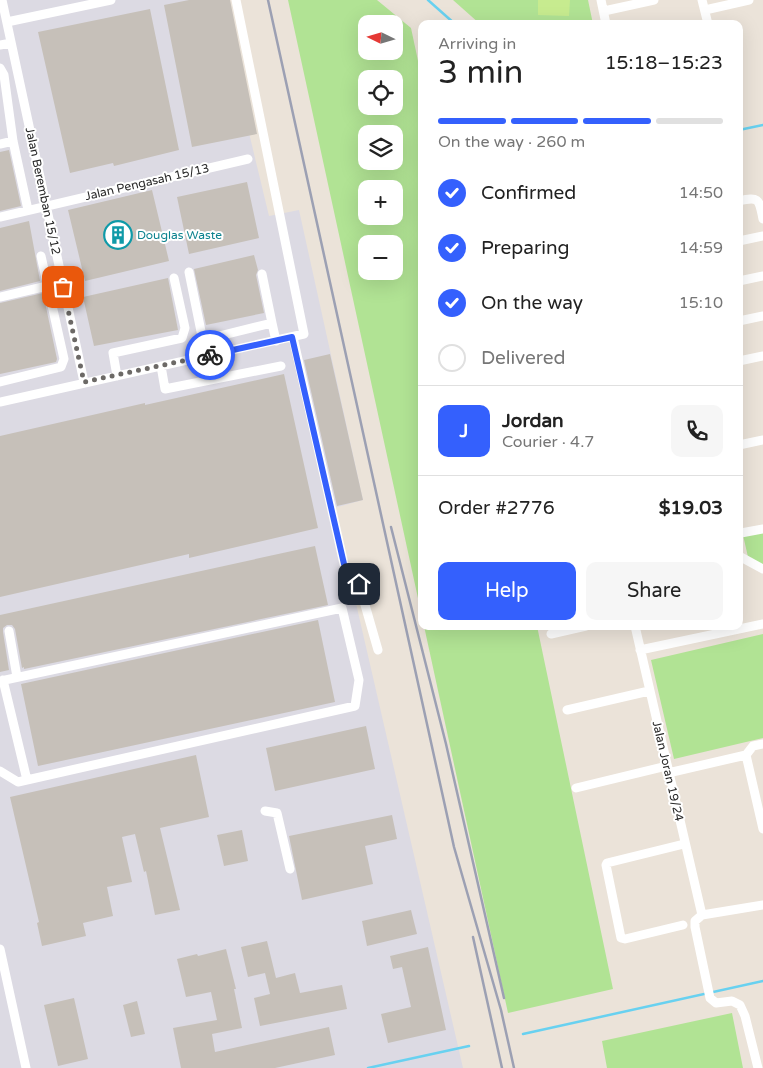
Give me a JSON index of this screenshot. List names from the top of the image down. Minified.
{"streets":{"street":["Jalan Pengasah 15/13","Jalan Beremban 15/12","Jalan Joran 19/24"]},"crossings":[["Jalan Pengasah 15/13","Jalan Beremban 15/12"]],"places":{"building":["Douglas Waste"]},"north":"left","page":{"map_buttons":["+","−"],"heading":["3 min","Arriving in","15:18–15:23"],"panel":["Jordan","Courier · 4.7","Order #2776","$19.03"],"bar":"On the way · 260 m","list":[["Confirmed","14:50"],["Preparing","14:59"],["On the way","15:10"],"Delivered"],"round":"J","buttons":["Help","Share"]}}
